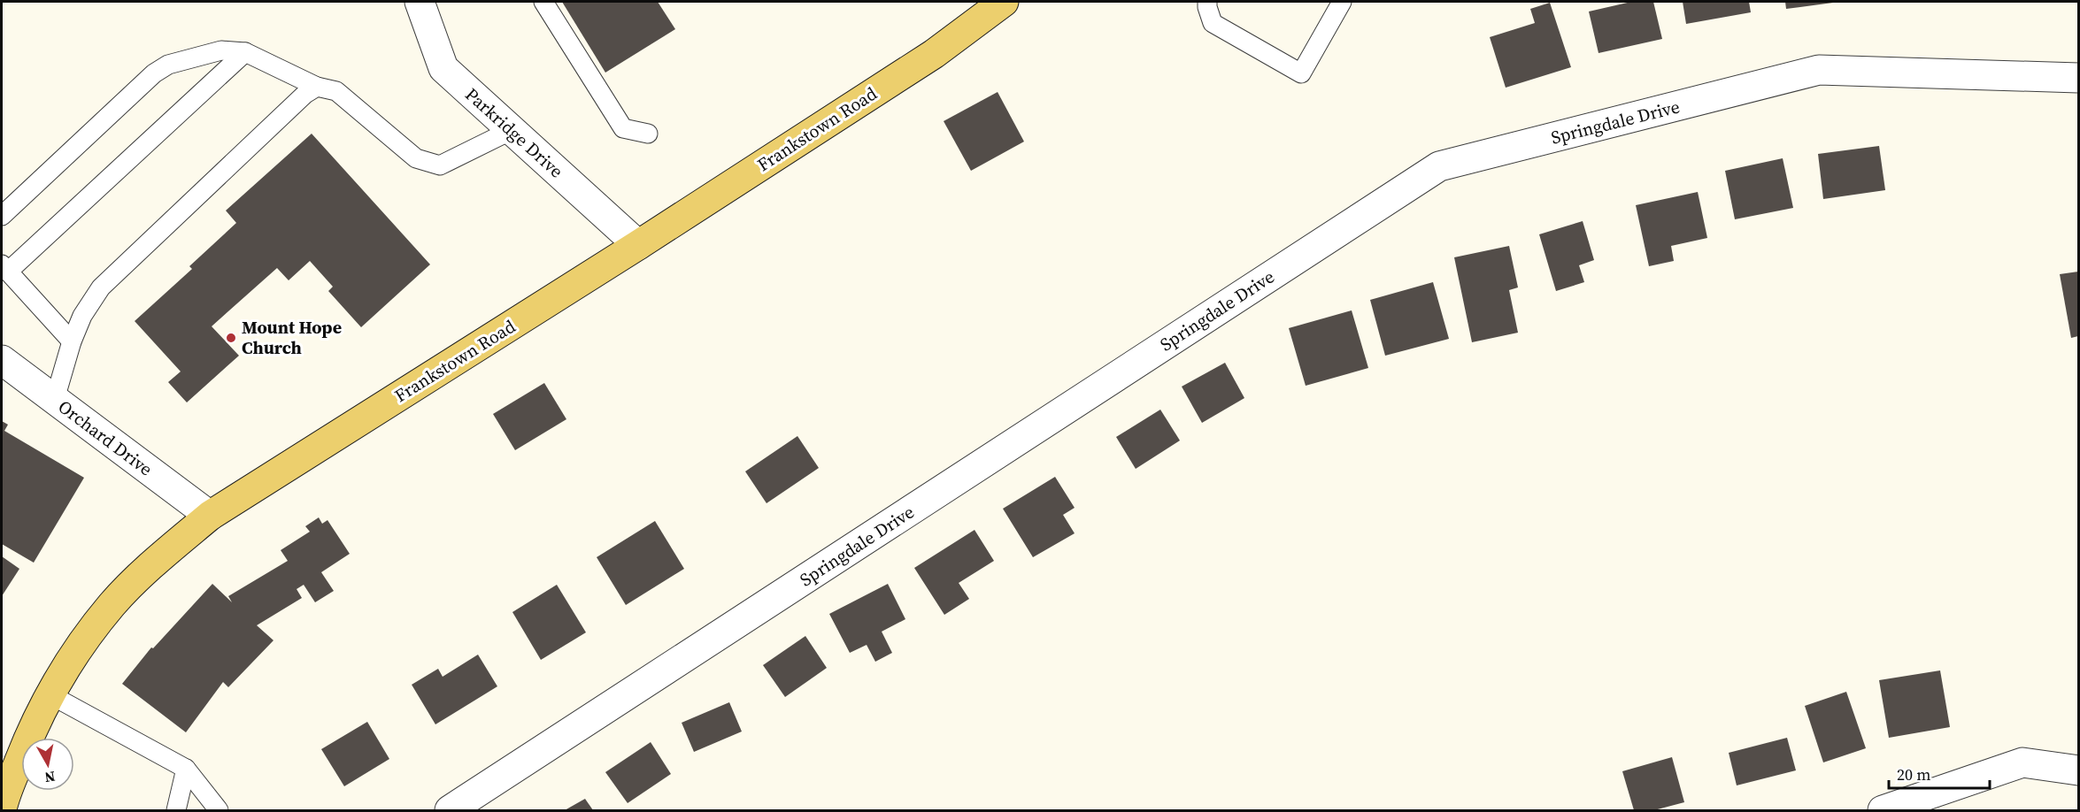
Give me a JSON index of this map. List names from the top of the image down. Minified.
{"streets":{"main road":["Frankstown Road"],"street":["Springdale Drive","Parkridge Drive","Orchard Drive"]},"crossings":[["Frankstown Road","Parkridge Drive"],["Frankstown Road","Orchard Drive"]],"places":["Mount Hope Church"],"scale_bar":"20 m","north":"bottom"}
